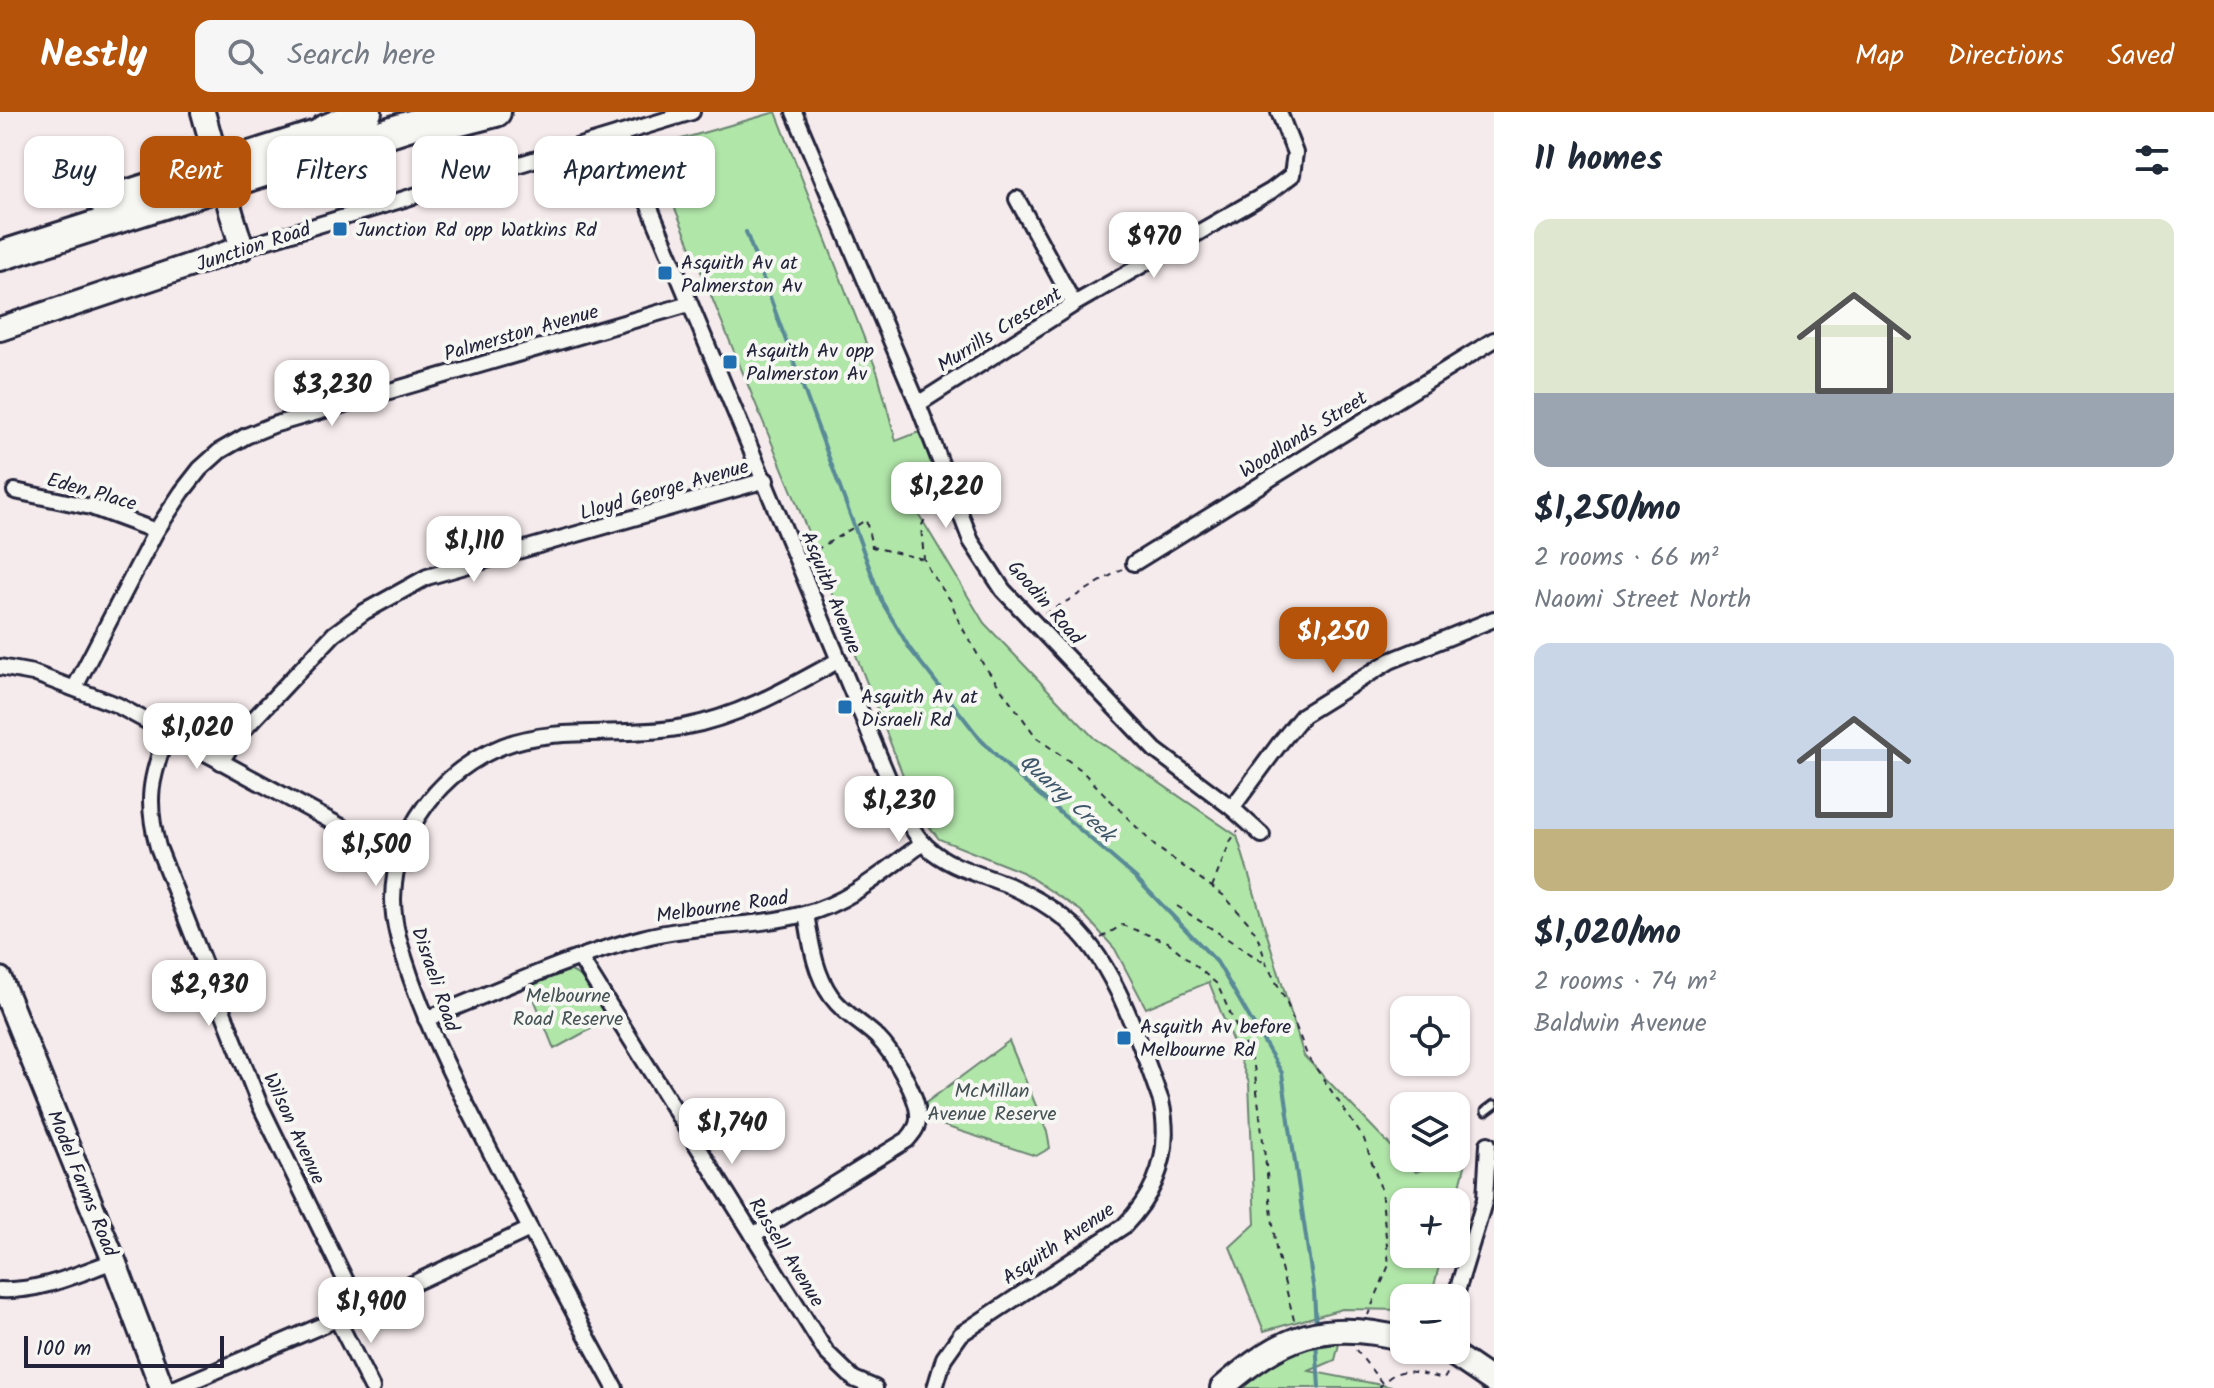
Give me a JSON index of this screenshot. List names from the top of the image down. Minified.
{"streets":{"street":["Junction Road","Murrills Crescent","Palmerston Avenue","Woodlands Street","Lloyd George Avenue","Eden Place","Asquith Avenue","Goodin Road","Melbourne Road","Disraeli Road","Wilson Avenue","Model Farms Road","Russell Avenue"]},"crossings":[["Junction Road","Asquith Avenue"],["Murrills Crescent","Goodin Road"],["Palmerston Avenue","Eden Place"],["Palmerston Avenue","Asquith Avenue"],["Lloyd George Avenue","Asquith Avenue"],["Asquith Avenue","Melbourne Road"],["Asquith Avenue","Disraeli Road"],["Melbourne Road","Disraeli Road"],["Melbourne Road","Russell Avenue"]],"water":["Quarry Creek"],"parks":["Melbourne Road Reserve","McMillan Avenue Reserve"],"places":{"transit":["Junction Rd opp Watkins Rd","Asquith Av at Palmerston Av","Asquith Av opp Palmerston Av","Asquith Av at Disraeli Rd","Asquith Av before Melbourne Rd"]},"scale_bar":"100 m","page":{"header":"Nestly","search":"Search here","nav":["Map","Directions","Saved"],"heading":"11 homes","chip":["Buy","Rent","Filters","New","Apartment"],"list":[{"name":"$1,250/mo","note":"2 rooms · 66 m² · Naomi Street North"},{"name":"$1,020/mo","note":"2 rooms · 74 m² · Baldwin Avenue"}],"price":["$970","$3,230","$1,220","$1,110","$1,250","$1,020","$1,230","$1,500","$2,930","$1,740","$1,900"],"map_buttons":["+","−"],"scale":"100 m"}}
